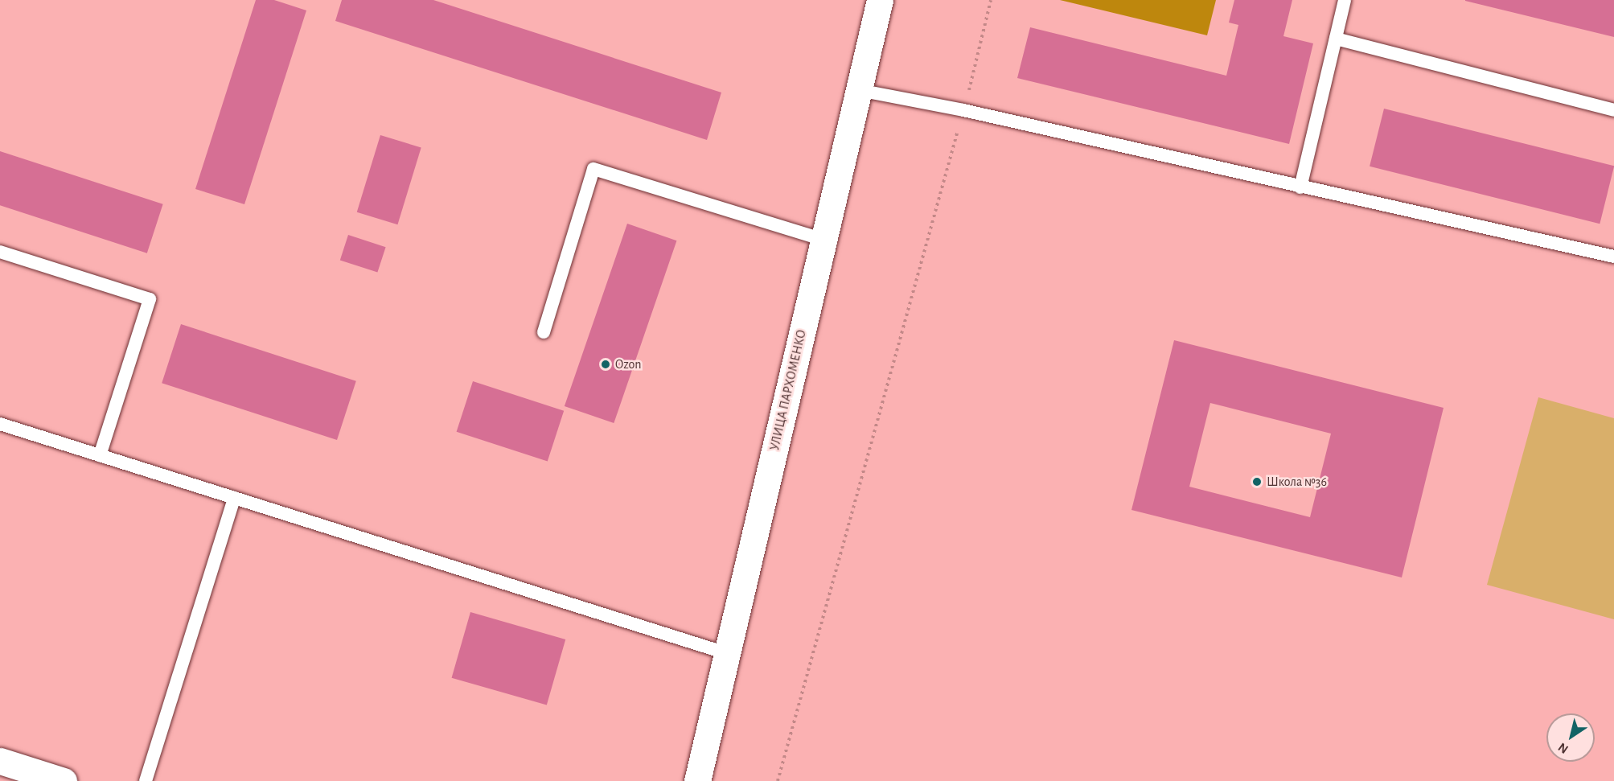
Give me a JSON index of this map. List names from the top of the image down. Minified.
{"streets":{"street":["УЛИЦА ПАРХОМЕНКО"]},"places":["Ozon","Школа №36"],"north":"bottom left"}
